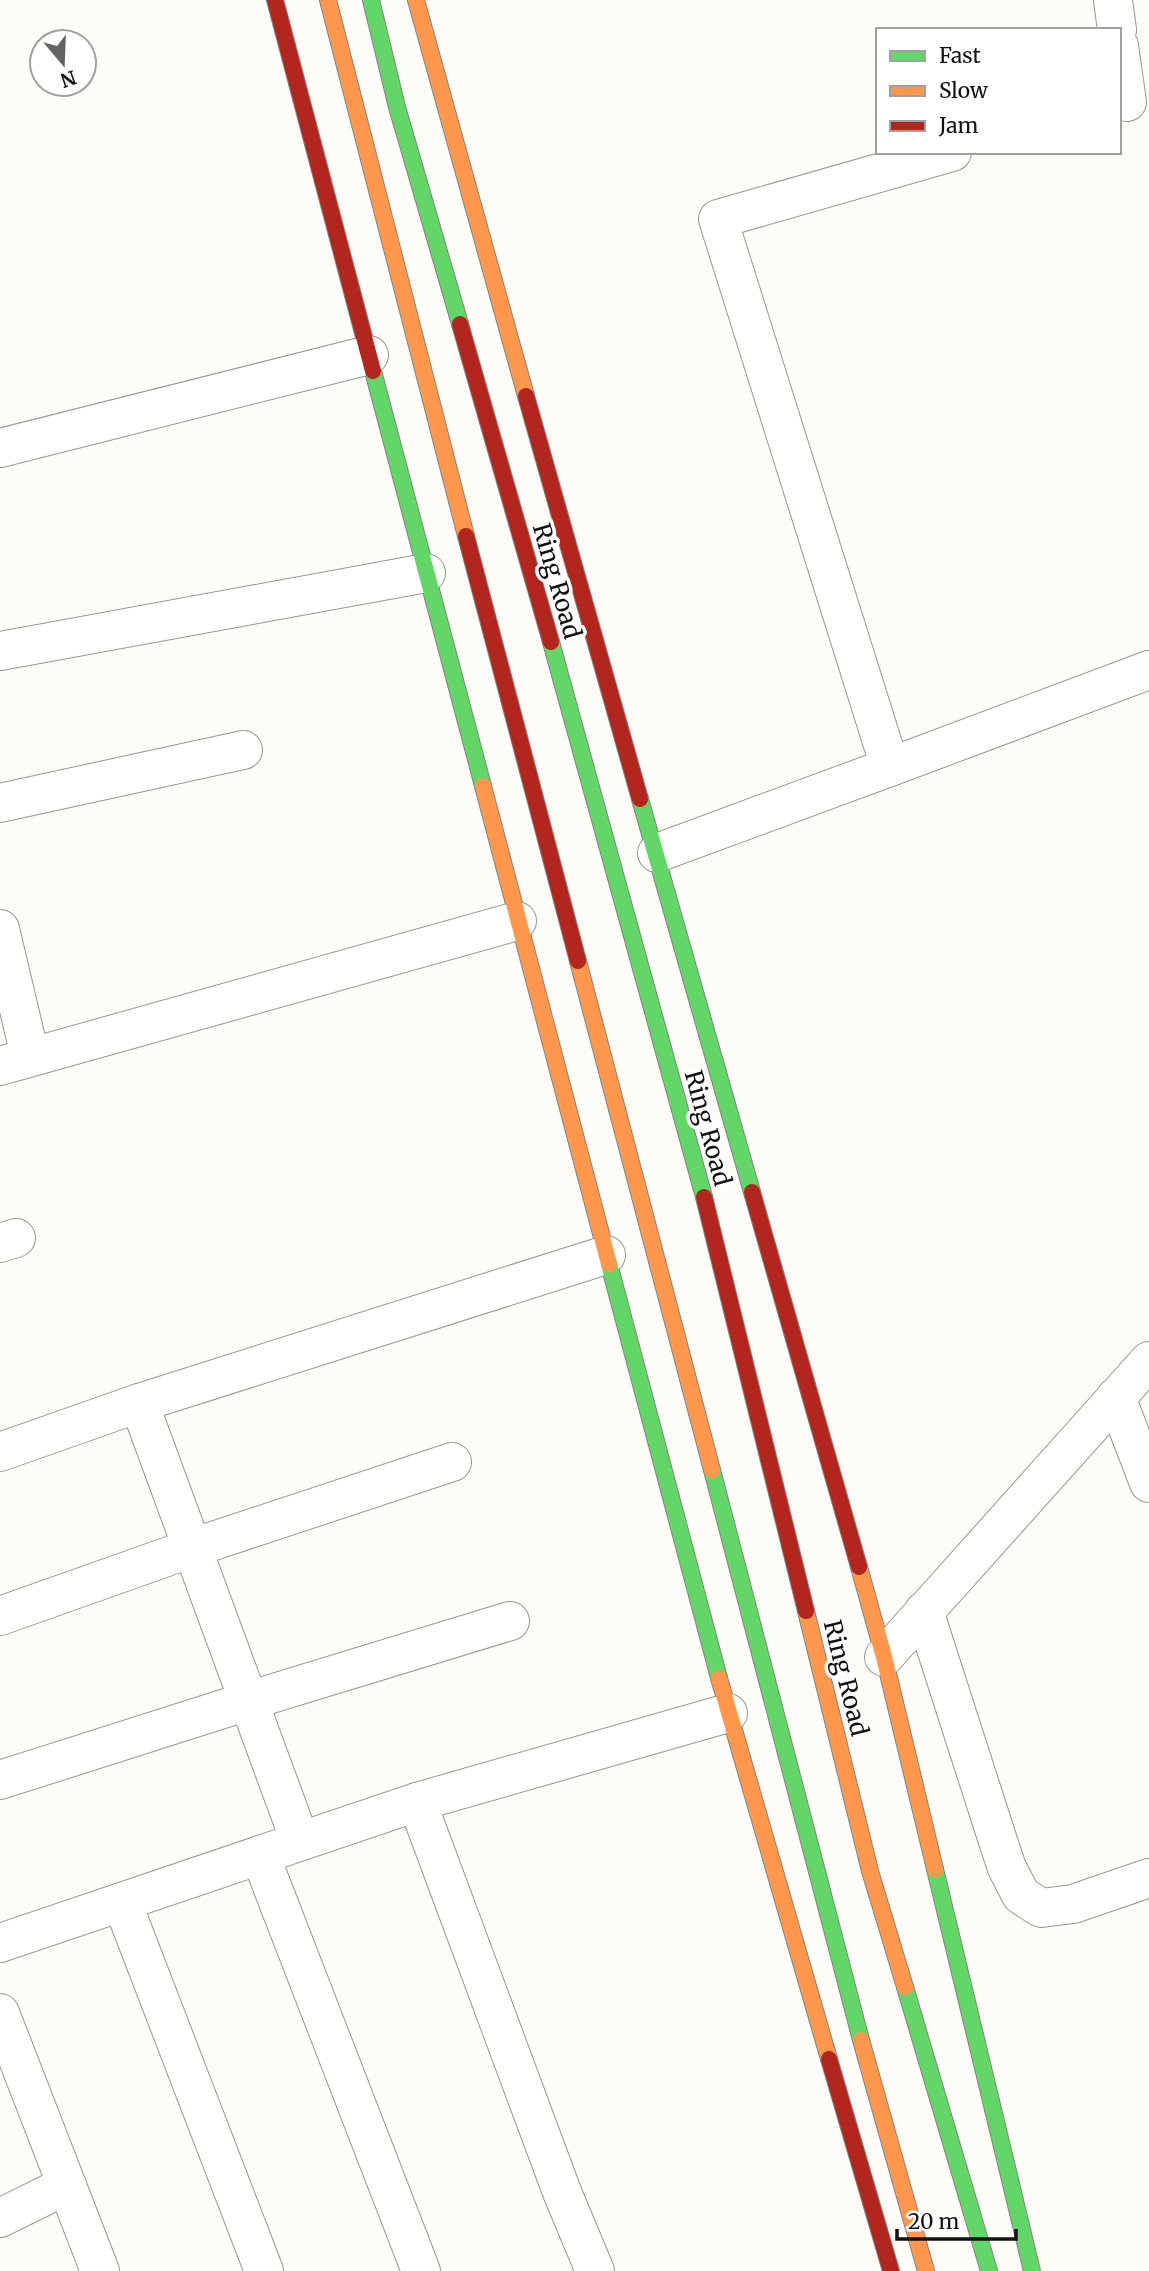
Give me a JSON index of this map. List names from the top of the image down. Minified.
{"streets":{"main road":["Ring Road"]},"legend":["Fast","Slow","Jam"],"scale_bar":"20 m","north":"bottom"}
